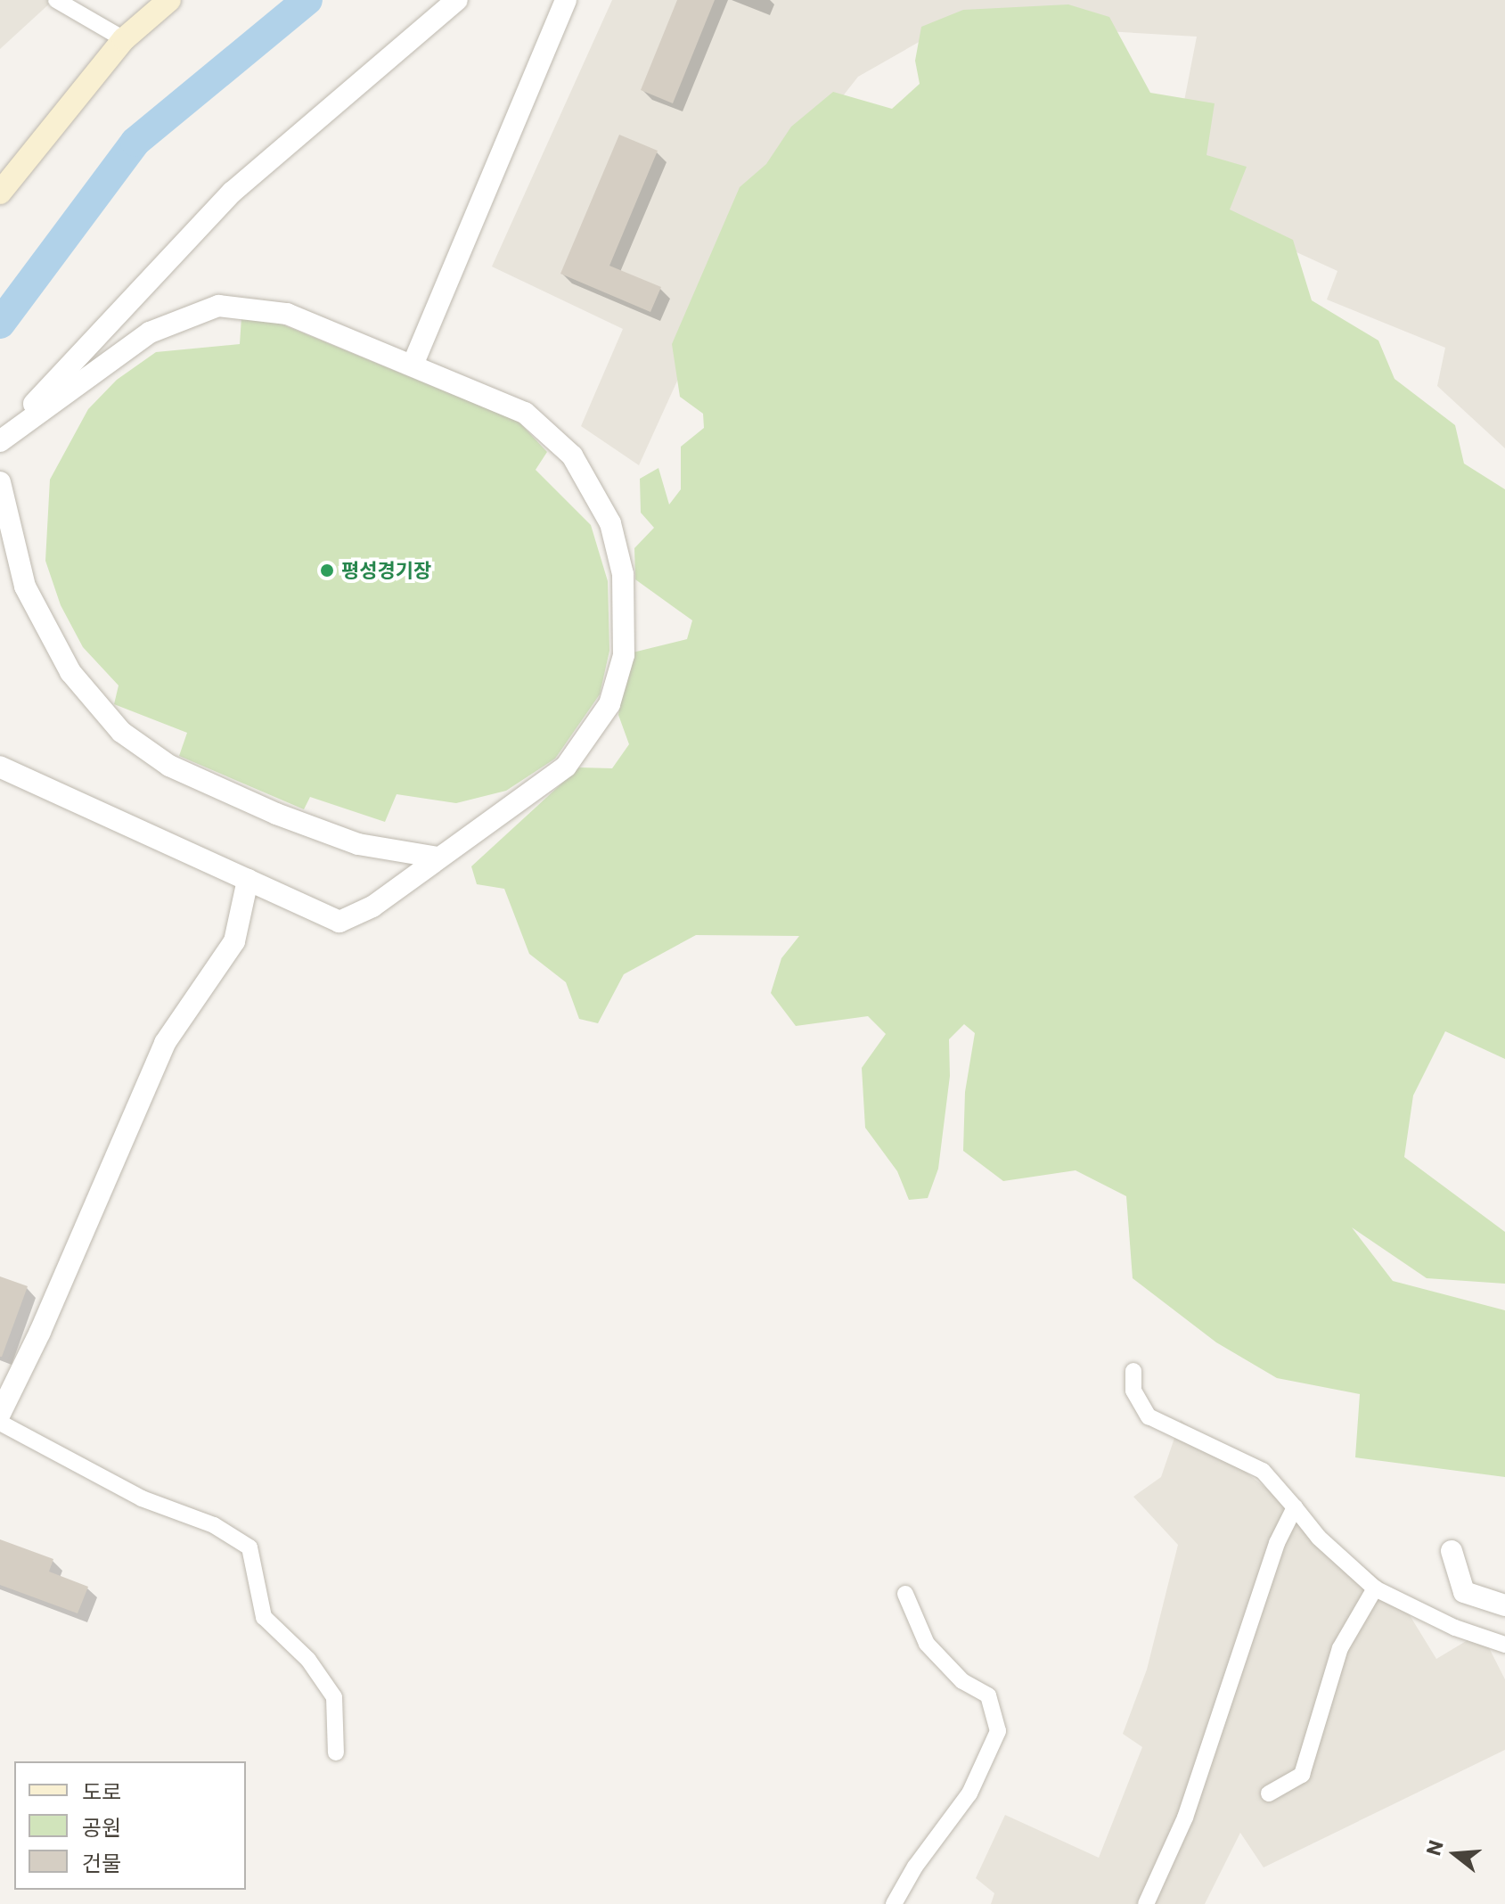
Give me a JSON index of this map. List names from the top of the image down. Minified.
{"places":["평성경기장"],"legend":["도로","공원","건물"],"north":"left"}
